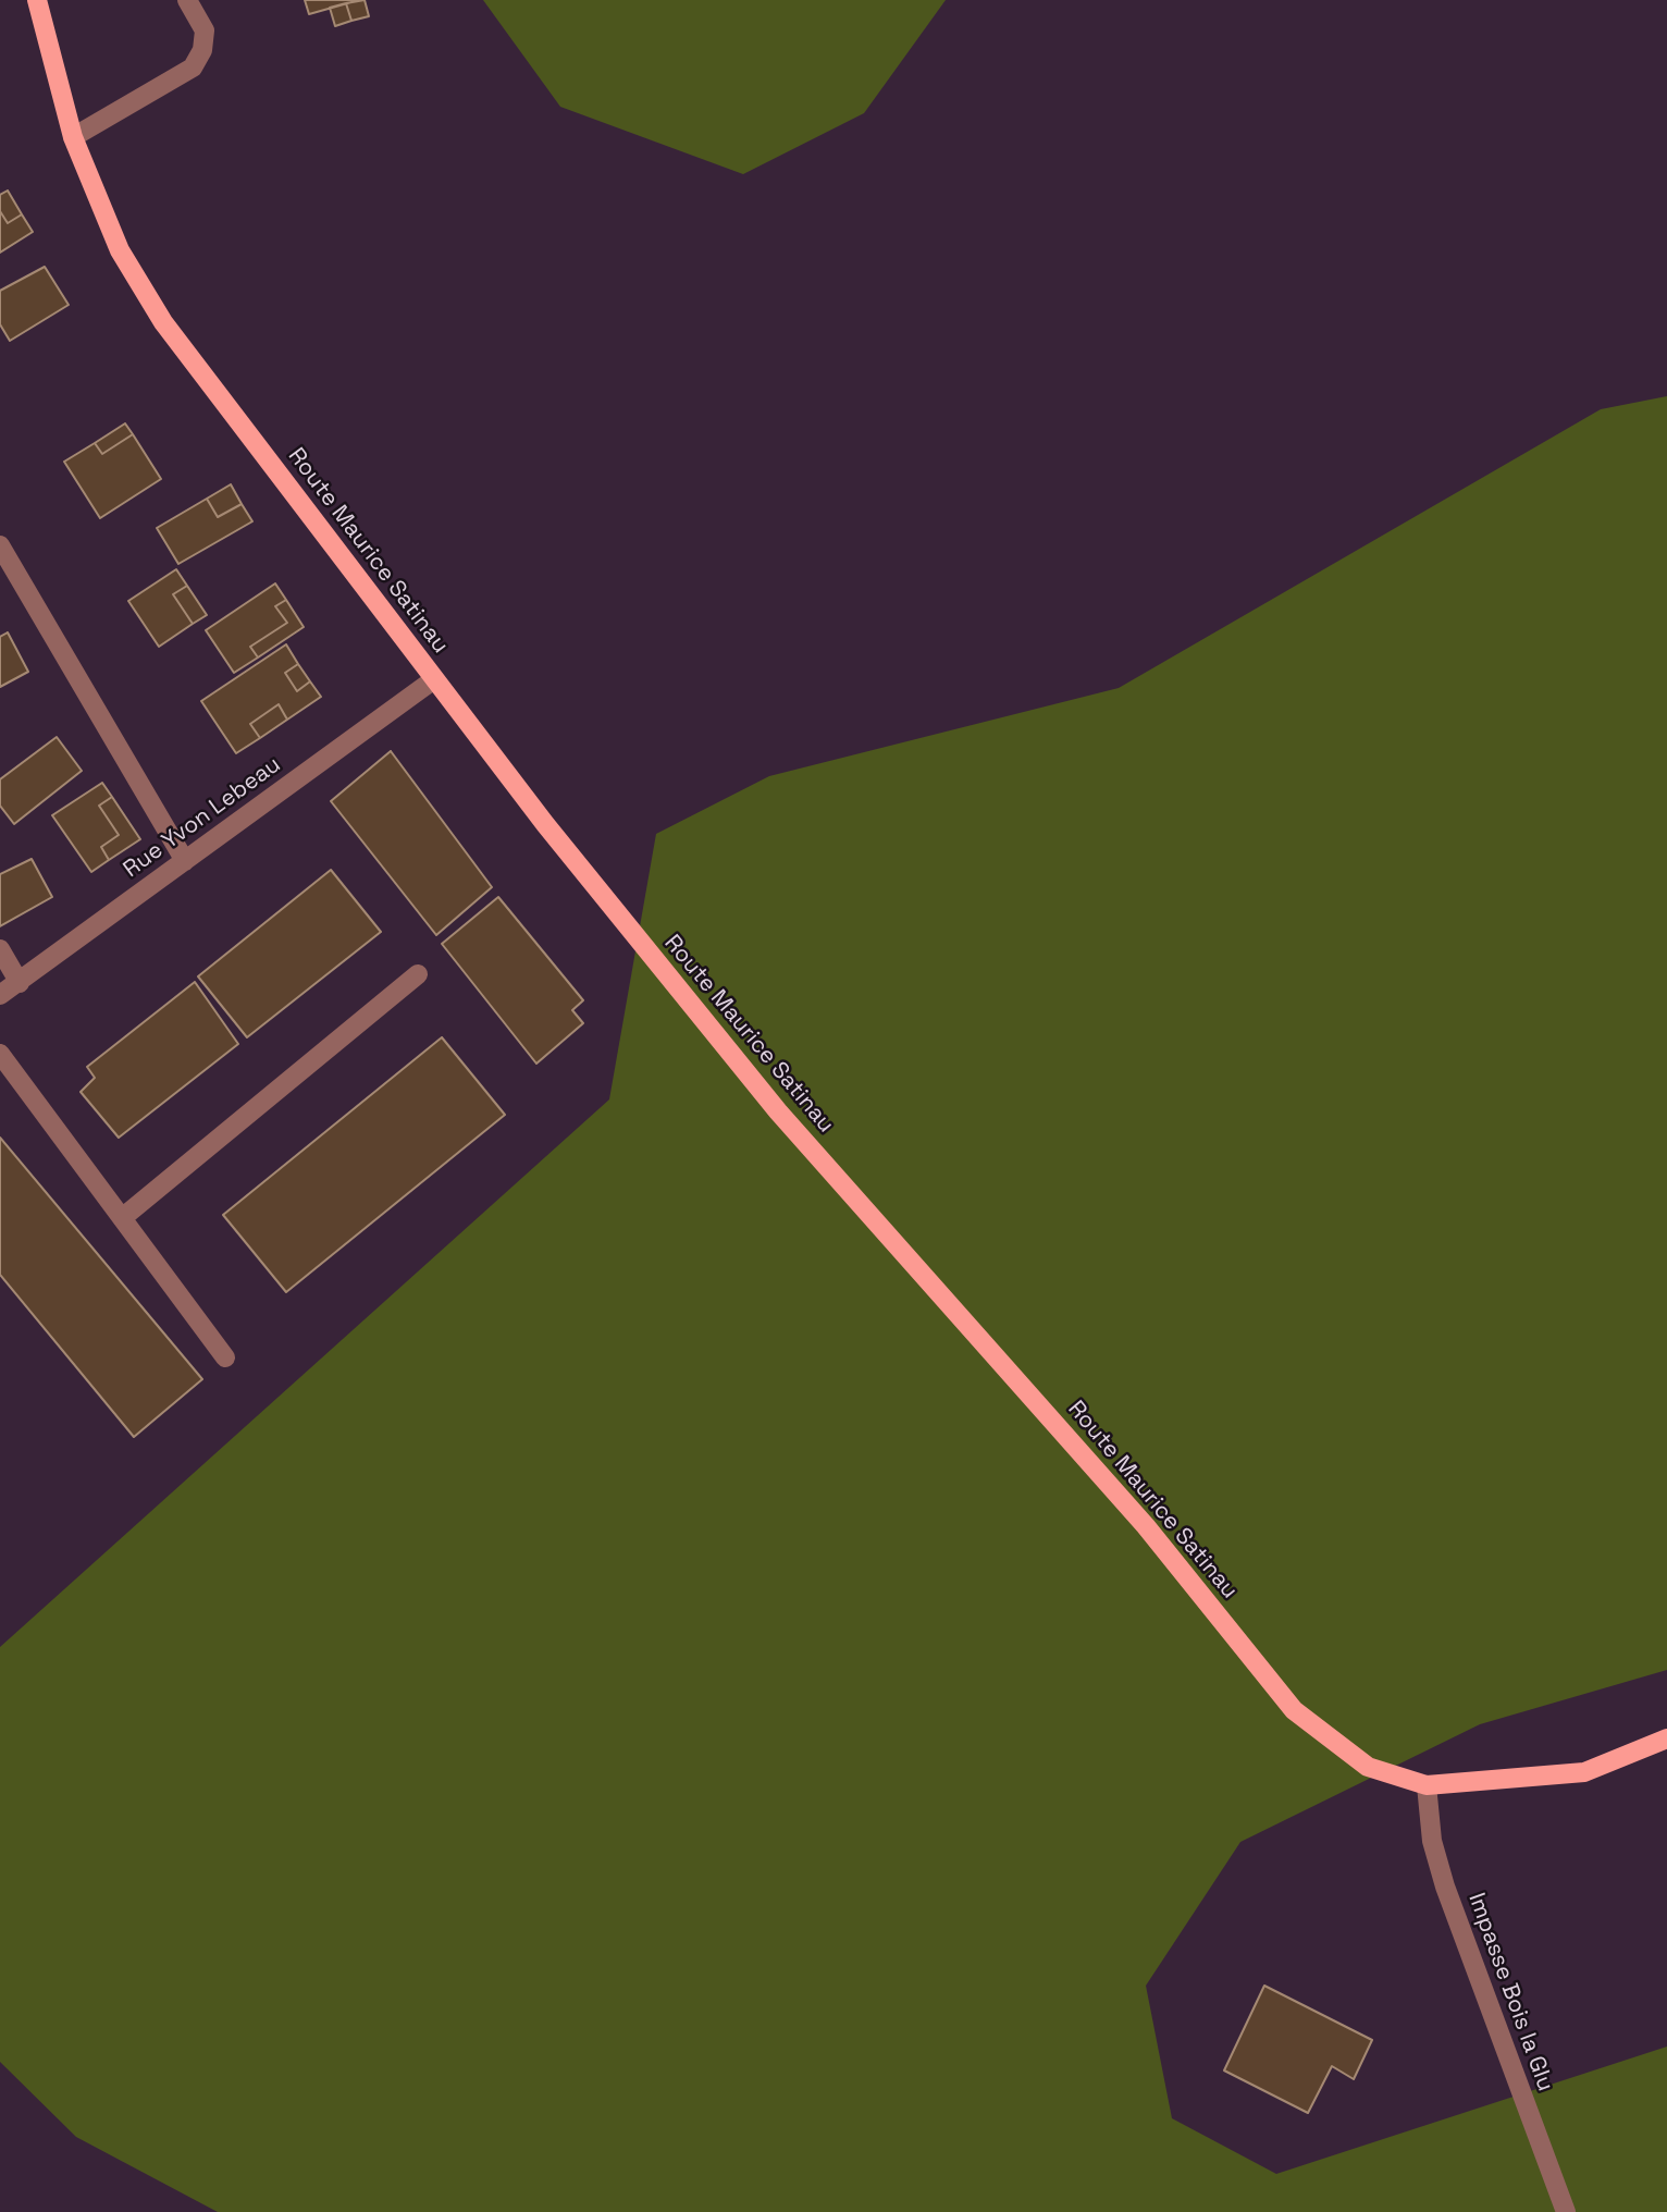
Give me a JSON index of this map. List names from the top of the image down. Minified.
{"streets":{"main road":["Route Maurice Satinau"],"street":["Rue Yvon Lebeau","Impasse Bois la Glu"]},"crossings":[["Route Maurice Satinau","Rue Yvon Lebeau"],["Route Maurice Satinau","Impasse Bois la Glu"]]}
